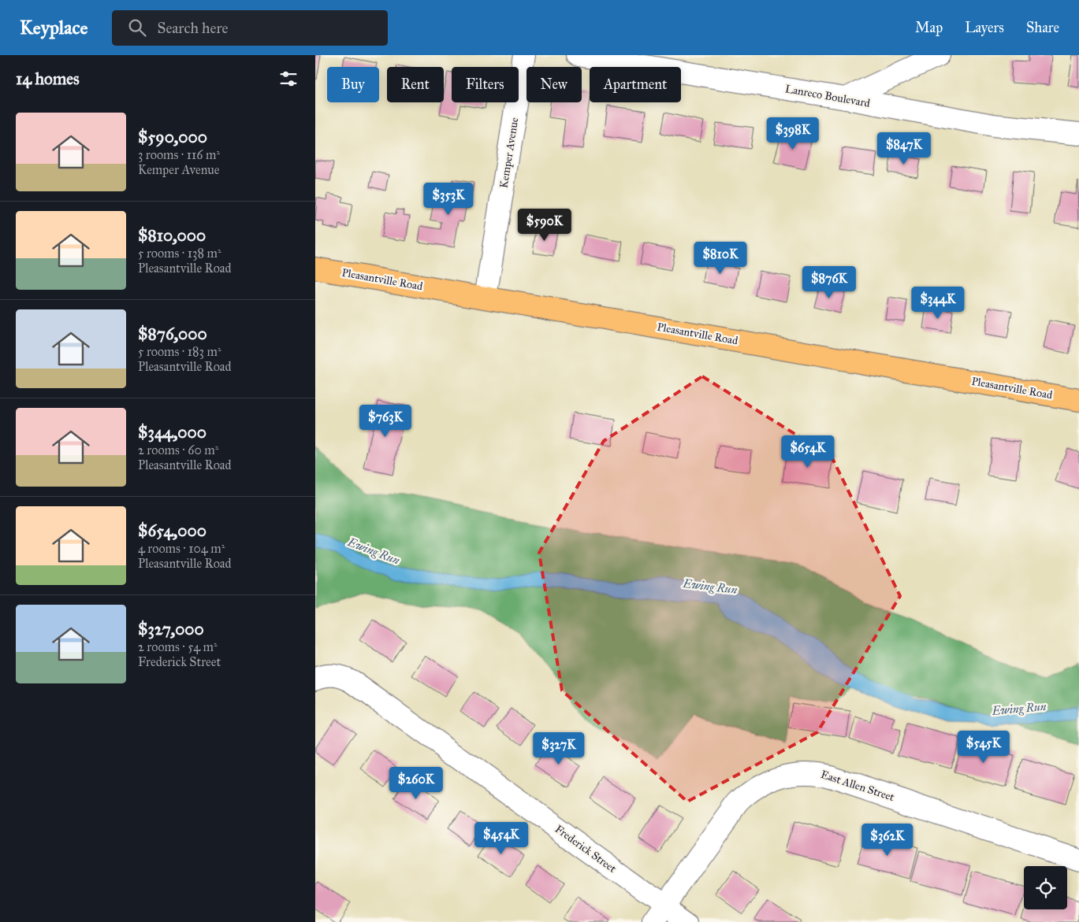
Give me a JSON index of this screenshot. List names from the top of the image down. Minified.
{"streets":{"main road":["Pleasantville Road"],"street":["Lanreco Boulevard","Kemper Avenue","East Allen Street","Frederick Street"]},"crossings":[["Kemper Avenue","Pleasantville Road"],["East Allen Street","Frederick Street"]],"water":["Ewing Run"],"page":{"header":"Keyplace","search":"Search here","nav":["Map","Layers","Share"],"heading":"14 homes","chip":["Buy","Rent","Filters","New","Apartment"],"list":[{"name":"$590,000","note":"3 rooms · 116 m² · Kemper Avenue"},{"name":"$810,000","note":"5 rooms · 138 m² · Pleasantville Road"},{"name":"$876,000","note":"5 rooms · 183 m² · Pleasantville Road"},{"name":"$344,000","note":"2 rooms · 60 m² · Pleasantville Road"},{"name":"$654,000","note":"4 rooms · 104 m² · Pleasantville Road"},{"name":"$327,000","note":"2 rooms · 54 m² · Frederick Street"}],"price":["$398K","$847K","$353K","$590K","$810K","$876K","$344K","$763K","$654K","$545K","$327K","$260K","$454K","$362K"]}}
